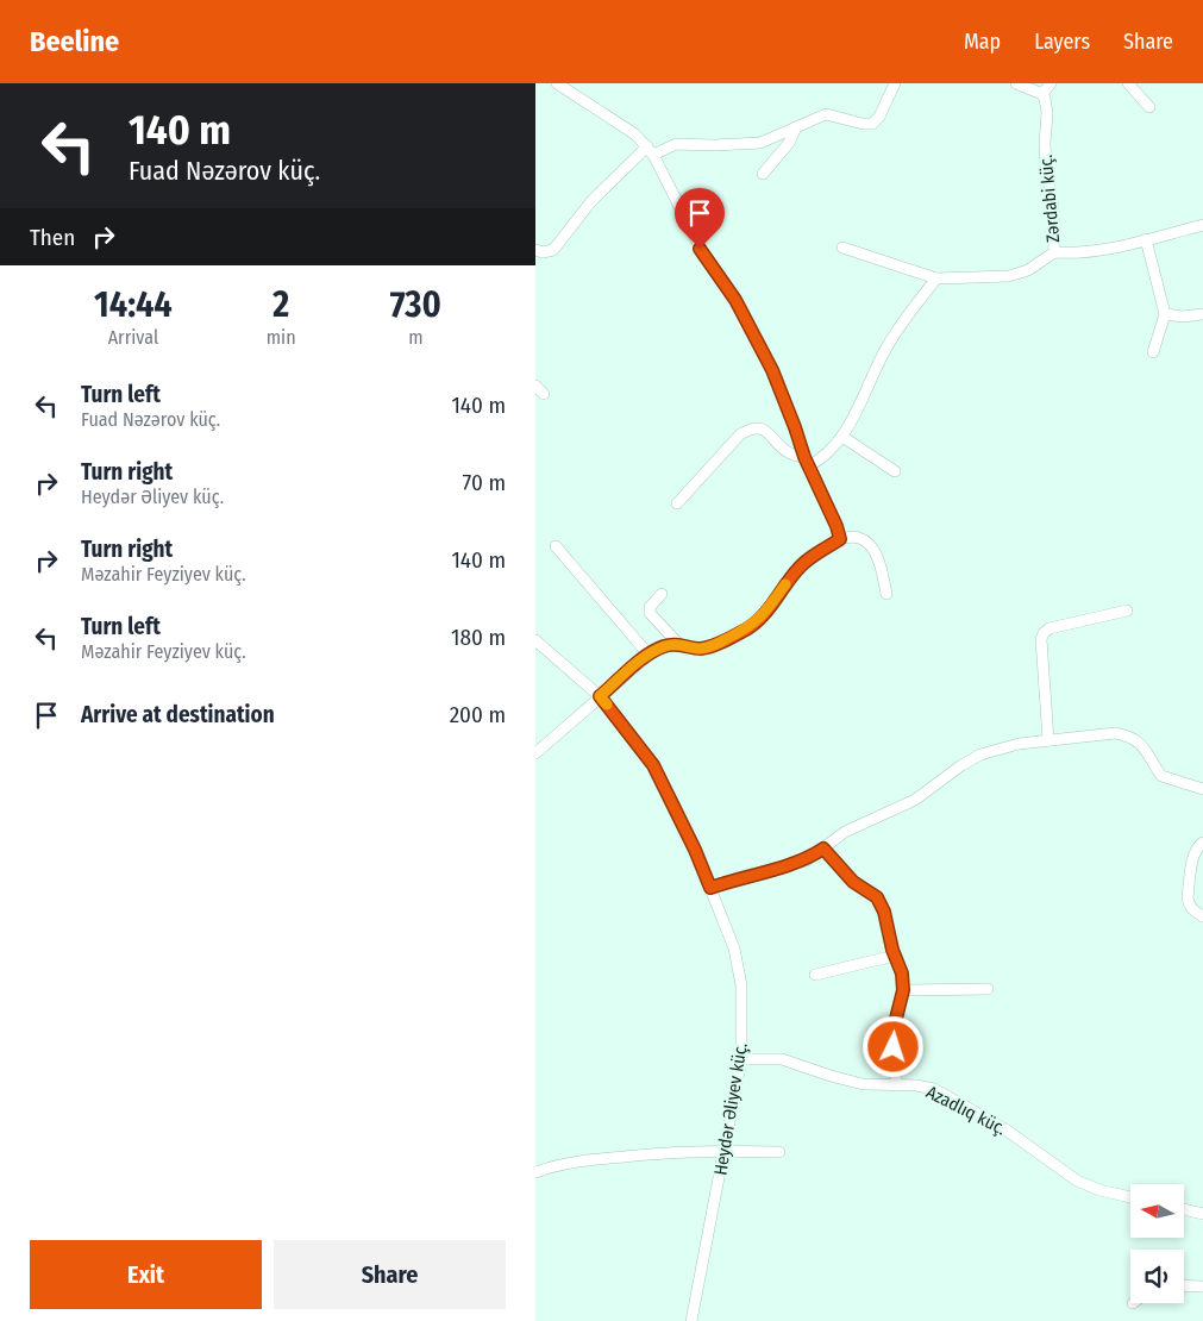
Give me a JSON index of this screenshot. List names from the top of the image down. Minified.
{"streets":{"street":["Zərdabi küç.","Heydər Əliyev küç.","Azadlıq küç."]},"crossings":[["Heydər Əliyev küç.","Azadlıq küç."]],"north":"left","page":{"header":"Beeline","nav":["Map","Layers","Share"],"turn":["140 m","Fuad Nəzərov küç."],"then":"Then","eta":["14:44","Arrival","2","min","730","m"],"list":[{"name":"Turn left","note":"Fuad Nəzərov küç.","value":"140 m"},{"name":"Turn right","note":"Heydər Əliyev küç.","value":"70 m"},{"name":"Turn right","note":"Məzahir Feyziyev küç.","value":"140 m"},{"name":"Turn left","note":"Məzahir Feyziyev küç.","value":"180 m"},{"name":"Arrive at destination","value":"200 m"}],"buttons":["Exit","Share"]}}
